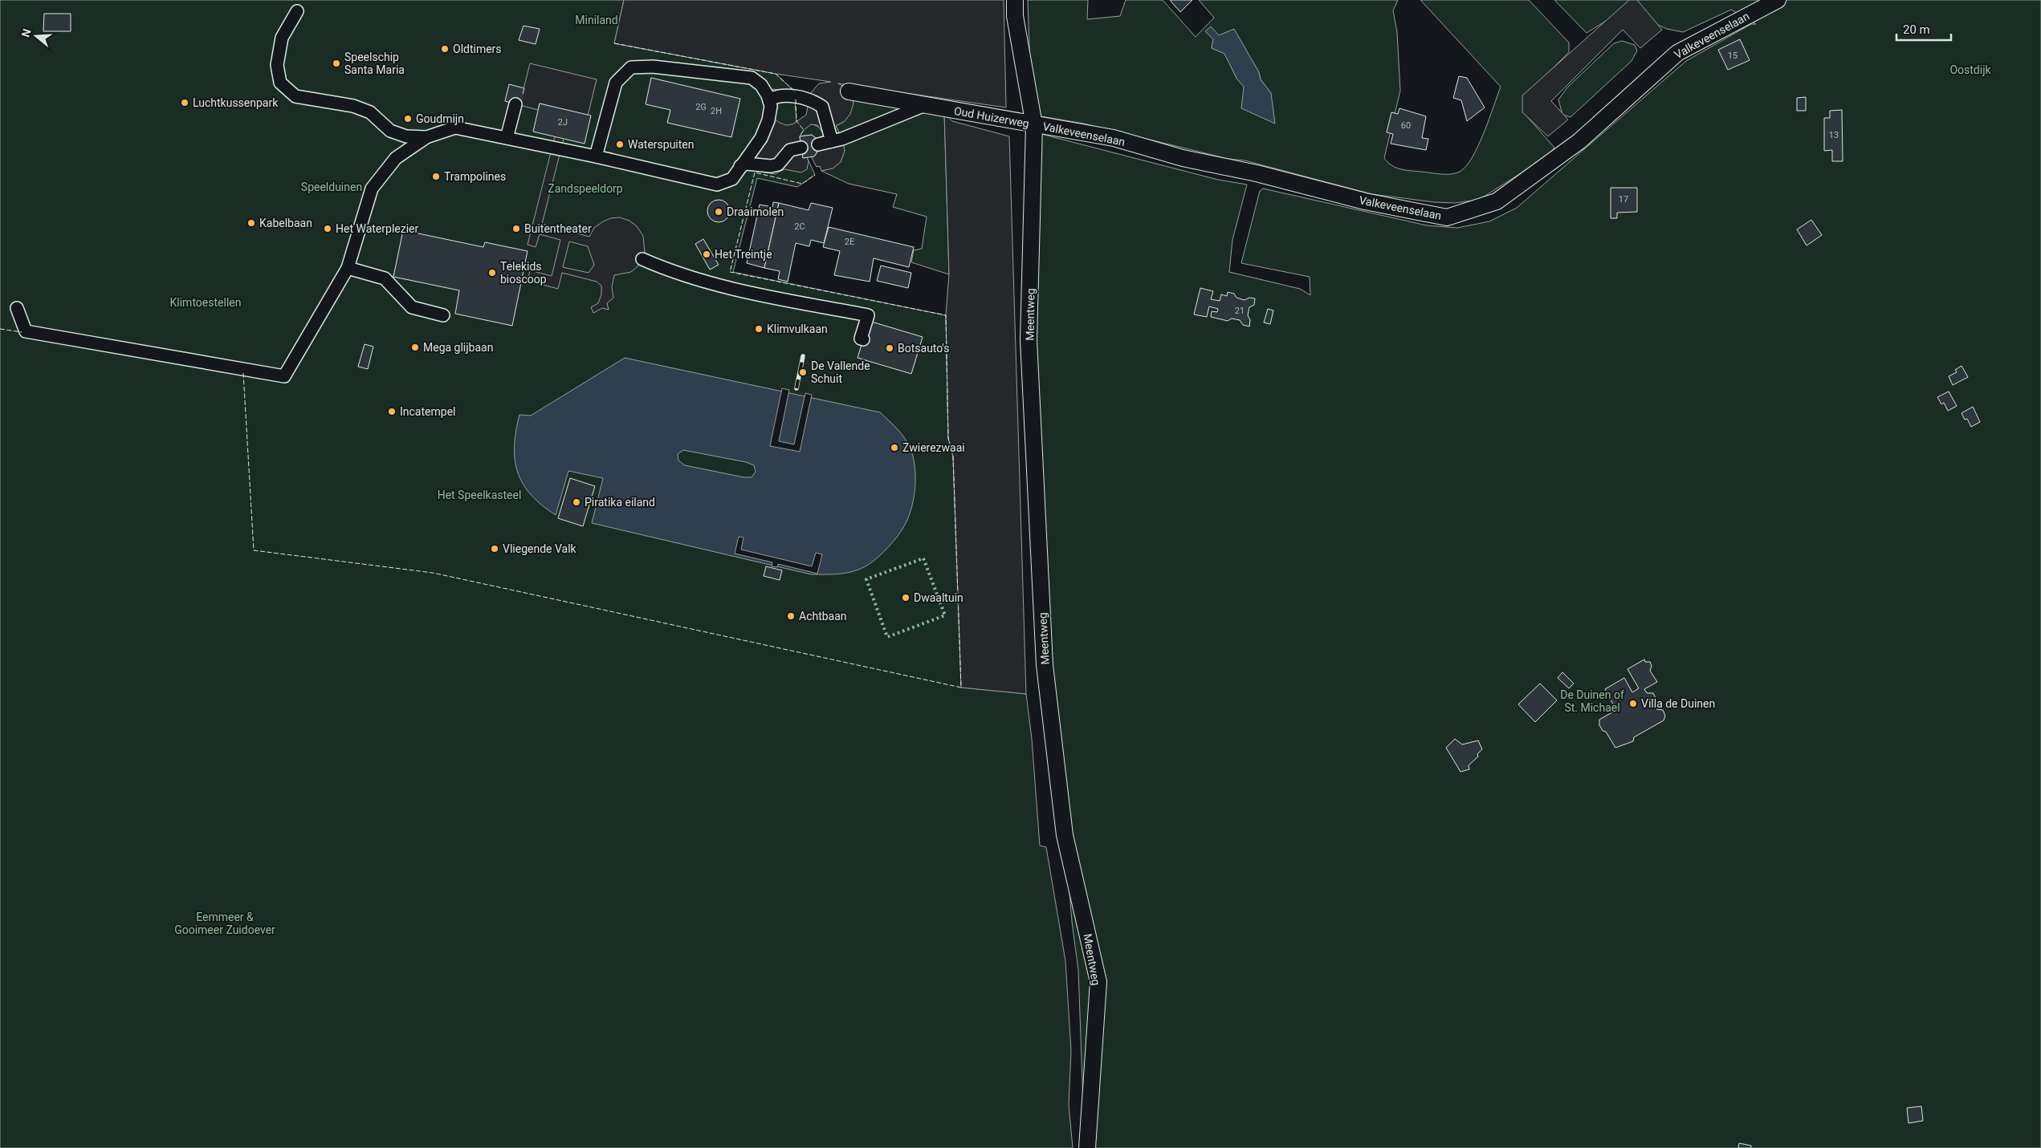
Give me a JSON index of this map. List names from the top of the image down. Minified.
{"streets":{"street":["Valkeveenselaan","Oud Huizerweg","Meentweg"]},"crossings":[["Valkeveenselaan","Oud Huizerweg"],["Valkeveenselaan","Meentweg"],["Oud Huizerweg","Meentweg"]],"parks":["Miniland","Oostdijk","Speelduinen","Zandspeeldorp","Klimtoestellen","Het Speelkasteel","De Duinen of St. Michael","Eemmeer & Gooimeer Zuidoever"],"places":["Oldtimers","Speelschip Santa Maria","Luchtkussenpark","Goudmijn","Waterspuiten","Trampolines","Draaimolen","Kabelbaan","Het Waterplezier","Buitentheater","Het Treintje","Telekids bioscoop","Klimvulkaan","Mega glijbaan","Botsauto's","De Vallende Schuit","Incatempel","Zwierezwaai","Piratika eiland","Vliegende Valk","Dwaaltuin","Achtbaan","Villa de Duinen"],"house_numbers":["15","2G","2H","2J","60","13","17","2C","2E","21"],"scale_bar":"20 m","north":"left"}
